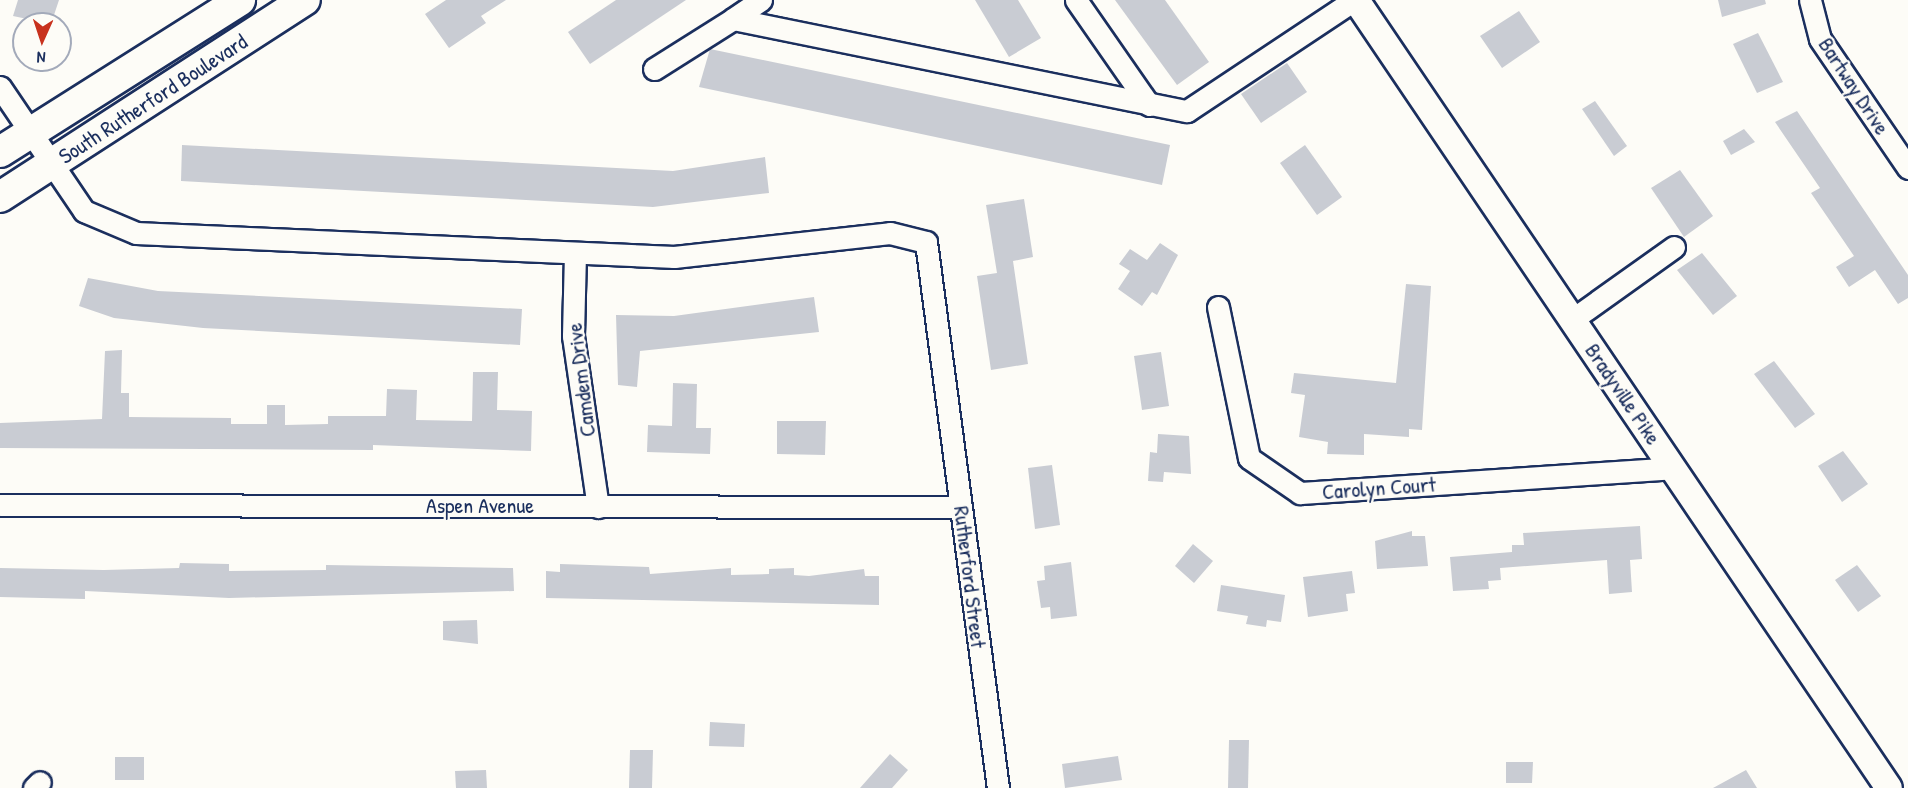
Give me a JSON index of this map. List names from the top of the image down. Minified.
{"streets":{"highway":["South Rutherford Boulevard"],"main road":["Bradyville Pike"],"street":["Bartway Drive","Camdem Drive","Carolyn Court","Aspen Avenue","Rutherford Street"]},"crossings":[["Camdem Drive","Aspen Avenue"],["Camdem Drive","Rutherford Street"],["Bradyville Pike","Carolyn Court"],["Aspen Avenue","Rutherford Street"]],"north":"bottom"}
